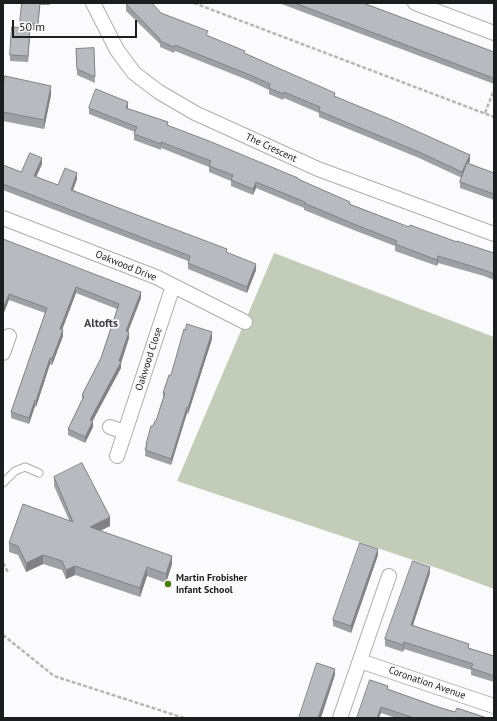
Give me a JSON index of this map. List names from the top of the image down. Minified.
{"streets":{"street":["The Crescent","Oakwood Drive","Oakwood Close","Coronation Avenue"]},"crossings":[["Oakwood Drive","Oakwood Close"]],"districts":["Altofts"],"places":["Martin Frobisher Infant School"],"scale_bar":"50 m"}
